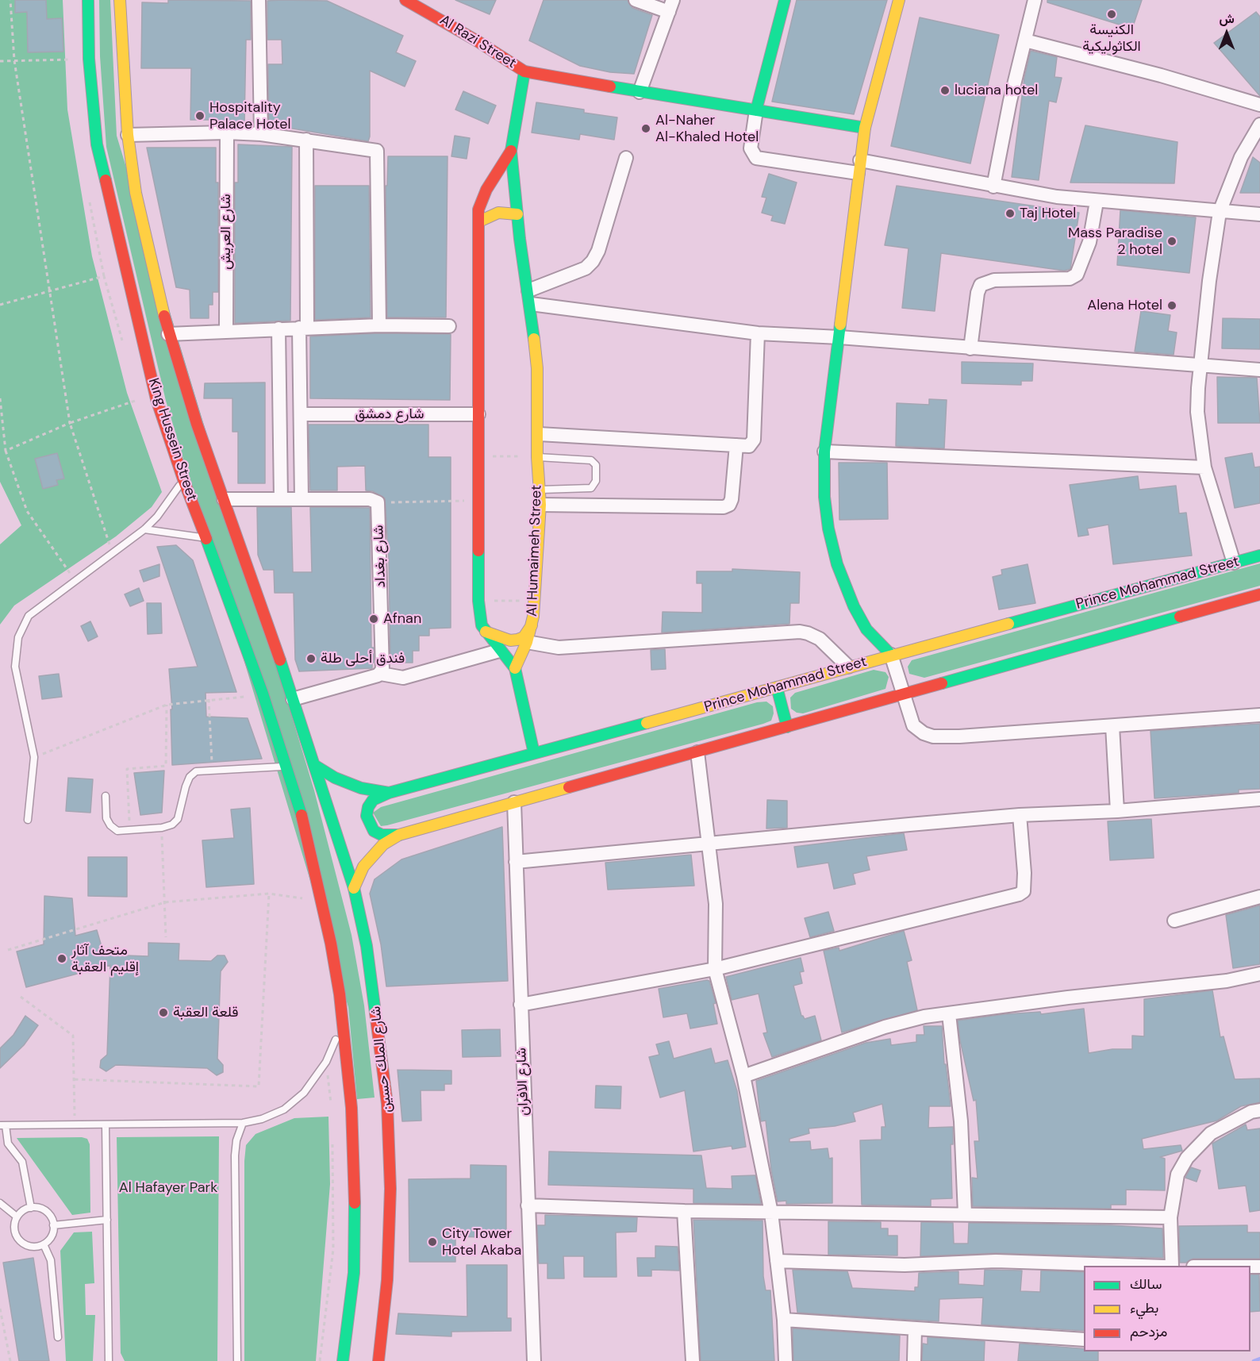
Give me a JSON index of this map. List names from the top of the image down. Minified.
{"streets":{"main road":["Al Razi Street","King Hussein Street","Al Humaimeh Street","Prince Mohammad Street","شارع الملك حسين"],"street":["شارع العريش","شارع دمشق","شارع بغداد","شارع الافران"]},"crossings":[["King Hussein Street","Prince Mohammad Street"],["King Hussein Street","شارع الملك حسين"],["Prince Mohammad Street","شارع الملك حسين"]],"parks":["Al Hafayer Park"],"places":["الكنيسة الكاثوليكية","luciana hotel","Hospitality Palace Hotel","Al-Naher Al-Khaled Hotel","Taj Hotel","Mass Paradise 2 hotel","Alena Hotel","Afnan","فندق أحلى طلة","متحف آثار إقليم العقبة","قلعة العقبة","City Tower Hotel Akaba"],"legend":["سالك","بطيء","مزدحم"],"north":"top"}
